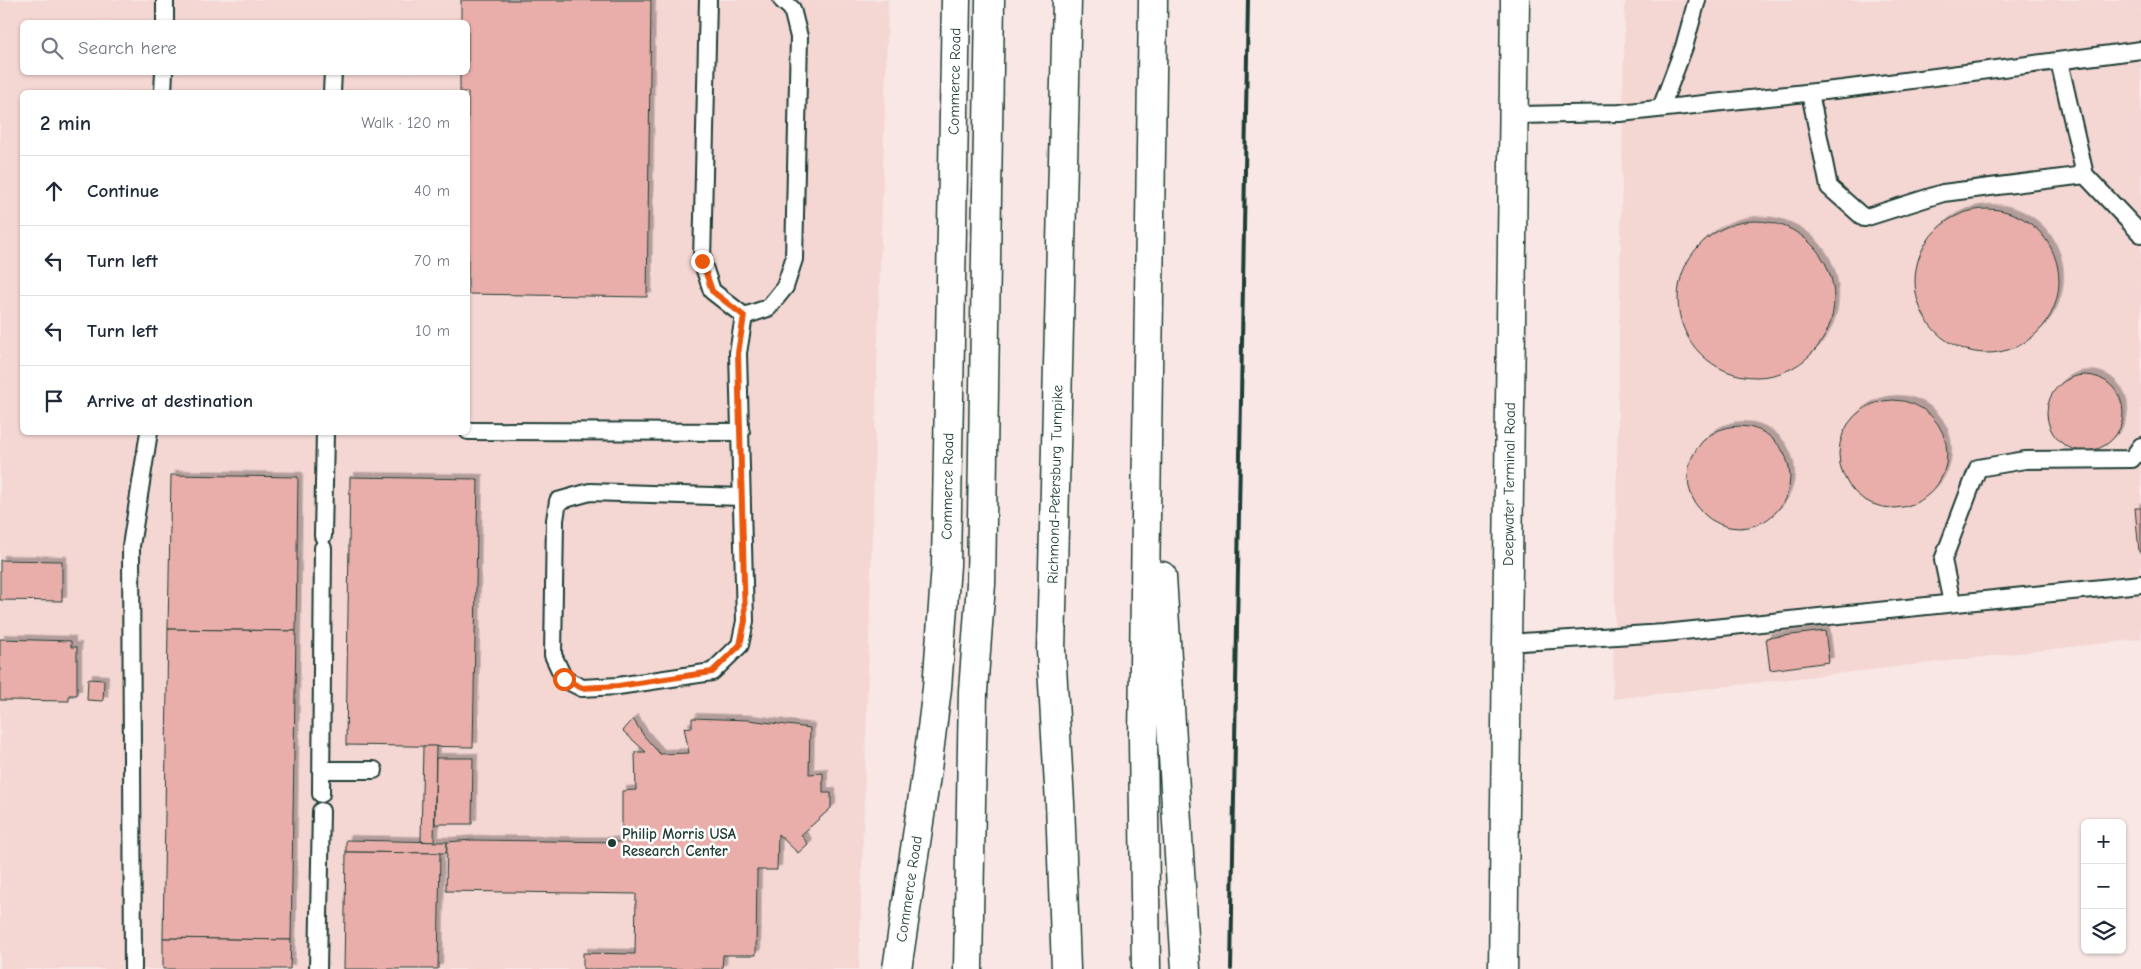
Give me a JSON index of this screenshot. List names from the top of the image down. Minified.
{"streets":{"main road":["Commerce Road","Deepwater Terminal Road","Richmond-Petersburg Turnpike"]},"places":["Philip Morris USA Research Center"],"page":{"search":"Search here","heading":["2 min","Walk · 120 m"],"list":[["Continue","40 m"],["Turn left","70 m"],["Turn left","10 m"],"Arrive at destination"],"map_buttons":["+","−"]}}
